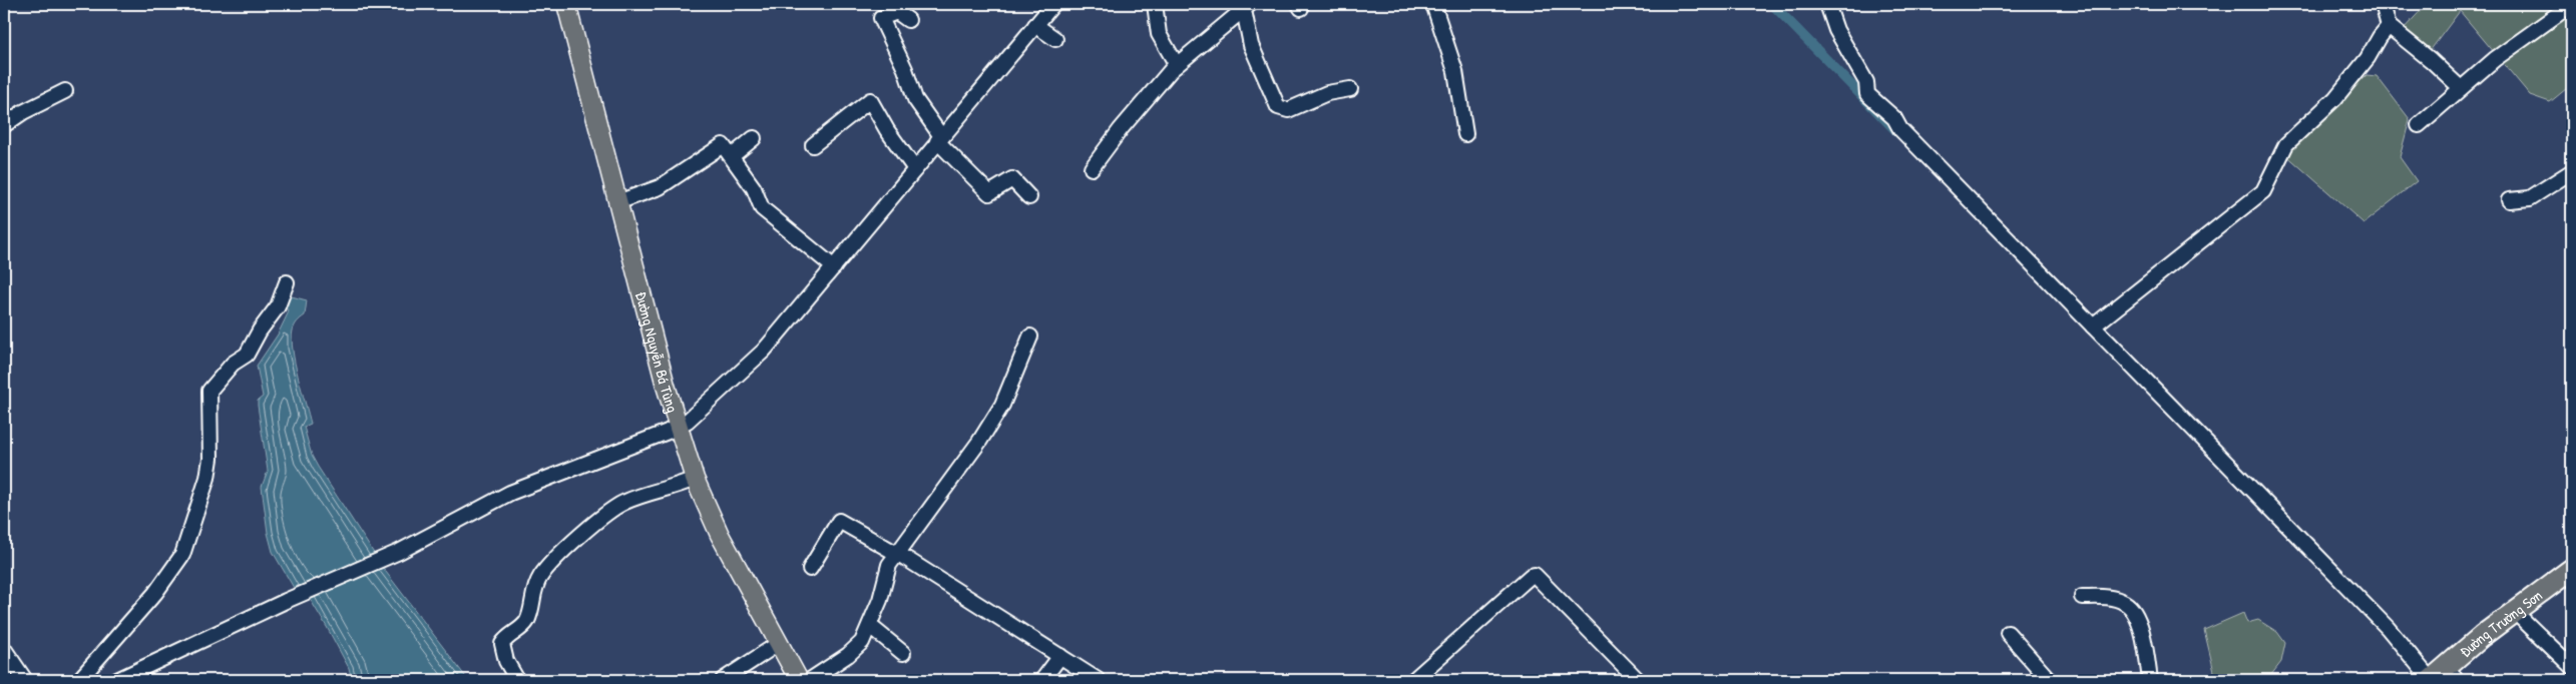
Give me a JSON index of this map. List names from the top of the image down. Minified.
{"streets":{"highway":["Đường Trường Sơn"],"main road":["Đường Nguyễn Bá Tùng"]}}
